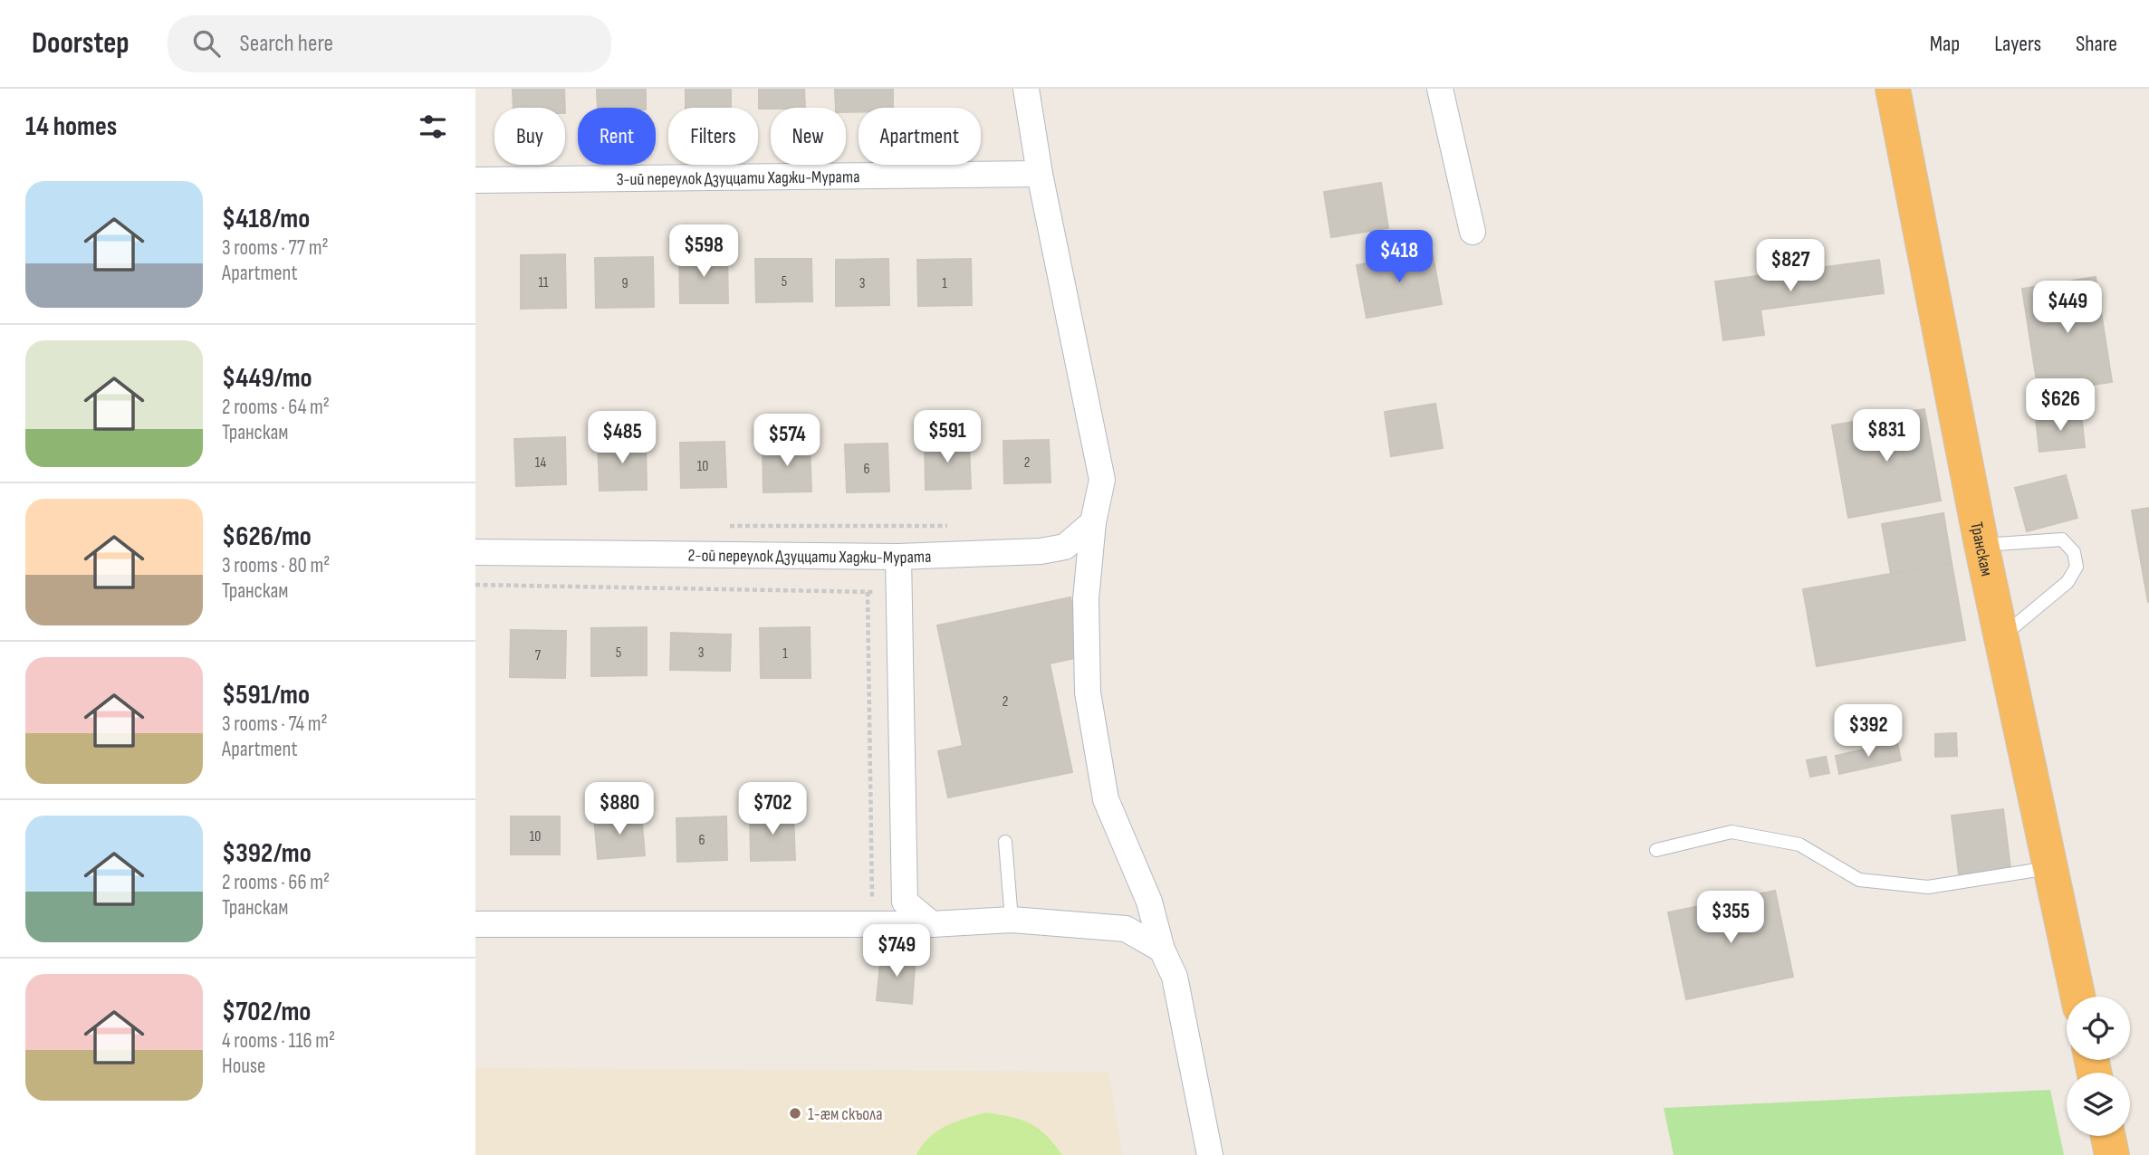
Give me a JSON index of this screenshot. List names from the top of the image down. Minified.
{"streets":{"highway":["Транскам"],"street":["3-ий переулок Дзуццати Хаджи-Мурата","2-ой переулок Дзуццати Хаджи-Мурата"]},"places":["1-æм скъола"],"house_numbers":["5","11","9","3","1","14","2","10","6","5","3","1","7","2","10","6"],"page":{"header":"Doorstep","search":"Search here","nav":["Map","Layers","Share"],"heading":"14 homes","chip":["Buy","Rent","Filters","New","Apartment"],"list":[{"name":"$418/mo","note":"3 rooms · 77 m² · Apartment"},{"name":"$449/mo","note":"2 rooms · 64 m² · Транскам"},{"name":"$626/mo","note":"3 rooms · 80 m² · Транскам"},{"name":"$591/mo","note":"3 rooms · 74 m² · Apartment"},{"name":"$392/mo","note":"2 rooms · 66 m² · Транскам"},{"name":"$702/mo","note":"4 rooms · 116 m² · House"}],"price":["$598","$418","$827","$449","$626","$831","$591","$485","$574","$392","$880","$702","$355","$749"]}}
